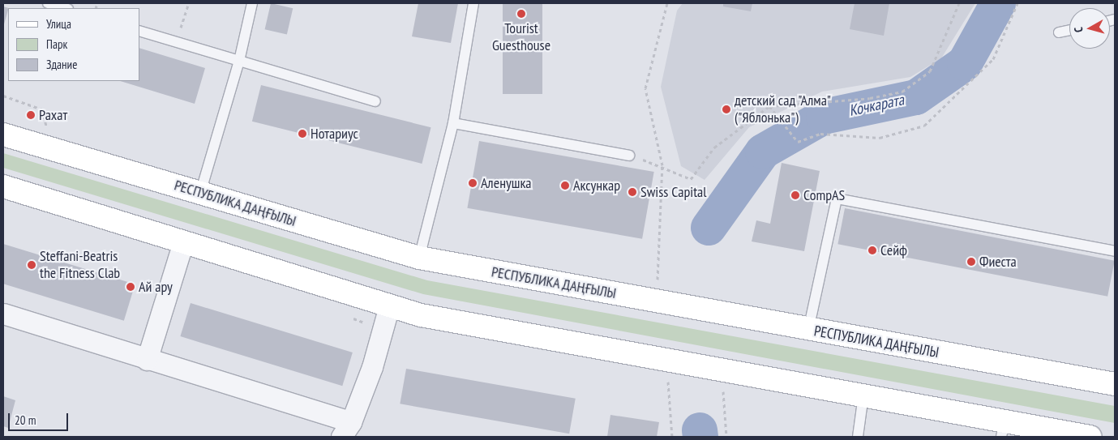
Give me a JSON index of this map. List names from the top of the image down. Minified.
{"streets":{"main road":["РЕСПУБЛИКА ДАҢҒЫЛЫ"]},"water":["Кочкарата"],"places":["Tourist Guesthouse","детский сад \"Алма\" (\"Яблонька\")","Рахат","Нотариус","Аленушка","Аксункар","Swiss Capital","CompAS","Сейф","Фиеста","Steffani-Beatris the Fitness Clab","Ай ару"],"legend":["Улица","Парк","Здание"],"scale_bar":"20 m","north":"left"}
